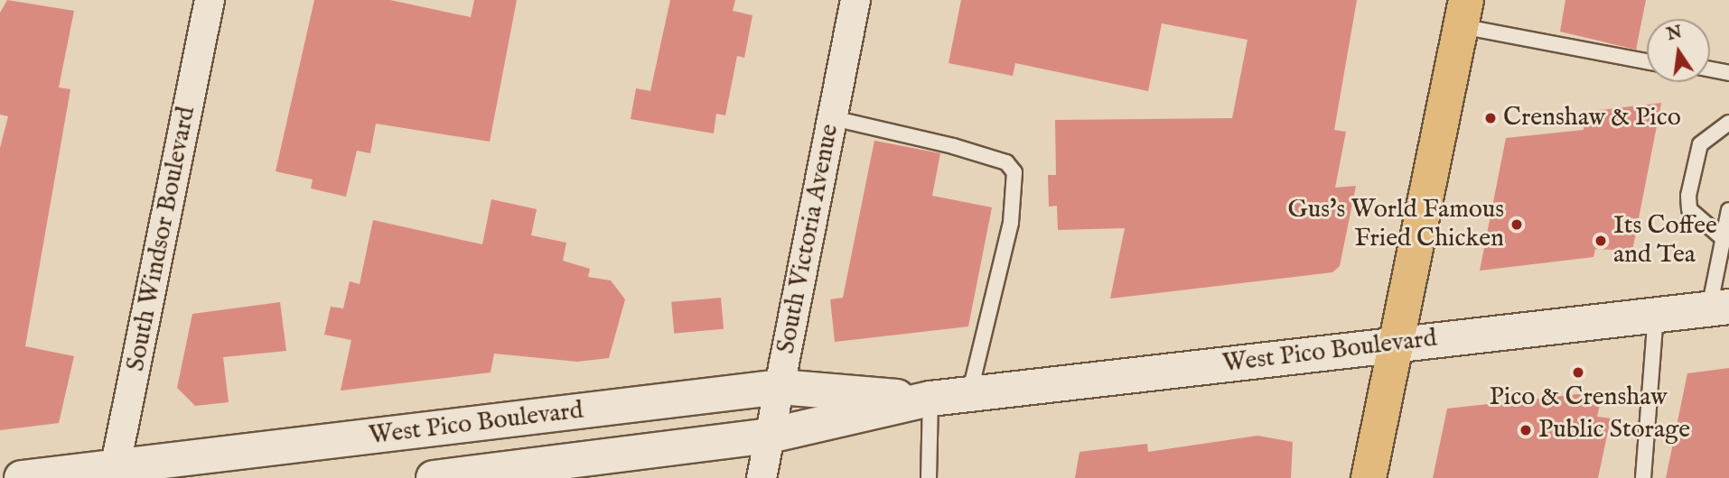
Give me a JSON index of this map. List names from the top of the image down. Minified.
{"streets":{"main road":["West Pico Boulevard"],"street":["South Windsor Boulevard","South Victoria Avenue"]},"crossings":[["South Windsor Boulevard","West Pico Boulevard"],["South Victoria Avenue","West Pico Boulevard"]],"places":["Crenshaw & Pico","Gus's World Famous Fried Chicken","Its Coffee and Tea","Pico & Crenshaw","Public Storage"],"north":"top"}
